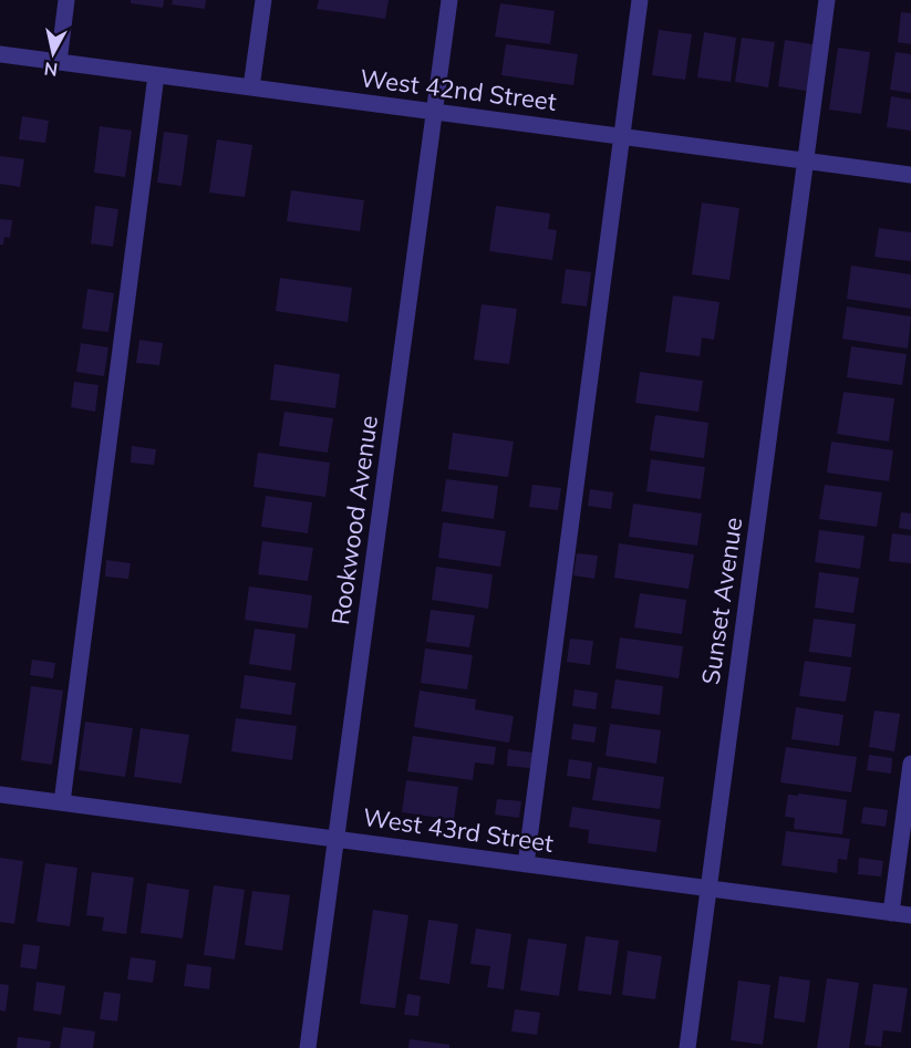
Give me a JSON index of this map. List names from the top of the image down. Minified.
{"streets":{"street":["West 42nd Street","Rookwood Avenue","Sunset Avenue","West 43rd Street"]},"crossings":[["West 42nd Street","Rookwood Avenue"],["West 42nd Street","Sunset Avenue"],["Rookwood Avenue","West 43rd Street"],["Sunset Avenue","West 43rd Street"]],"north":"bottom"}
